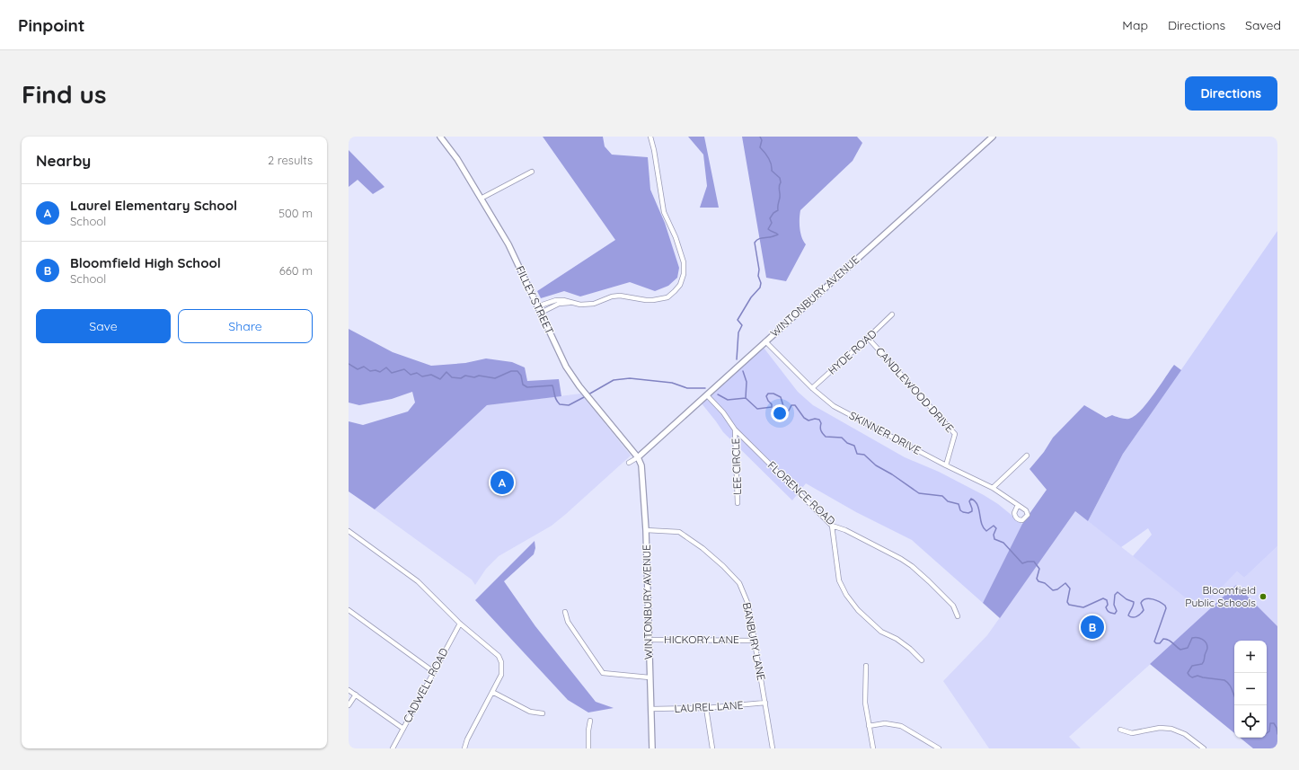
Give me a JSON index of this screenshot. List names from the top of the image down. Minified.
{"streets":{"street":["WINTONBURY AVENUE","FILLEY STREET","HYDE ROAD","CANDLEWOOD DRIVE","SKINNER DRIVE","LEE CIRCLE","FLORENCE ROAD","HICKORY LANE","BANBURY LANE","CADWELL ROAD","LAUREL LANE"]},"crossings":[["WINTONBURY AVENUE","FILLEY STREET"],["WINTONBURY AVENUE","SKINNER DRIVE"],["WINTONBURY AVENUE","FLORENCE ROAD"],["WINTONBURY AVENUE","HICKORY LANE"],["WINTONBURY AVENUE","BANBURY LANE"],["WINTONBURY AVENUE","LAUREL LANE"],["HYDE ROAD","CANDLEWOOD DRIVE"],["HYDE ROAD","SKINNER DRIVE"],["CANDLEWOOD DRIVE","SKINNER DRIVE"],["LEE CIRCLE","FLORENCE ROAD"],["HICKORY LANE","BANBURY LANE"],["BANBURY LANE","LAUREL LANE"]],"places":["Bloomfield Public Schools"],"page":{"header":"Pinpoint","nav":["Map","Directions","Saved"],"buttons":["Directions",["Save","Share"]],"title":"Find us","heading":["Nearby","2 results"],"list":[{"mark":"A","name":"Laurel Elementary School","note":"School","value":"500 m"},{"mark":"B","name":"Bloomfield High School","note":"School","value":"660 m"}],"pins":["A","B"],"map_buttons":["+","−"]}}
